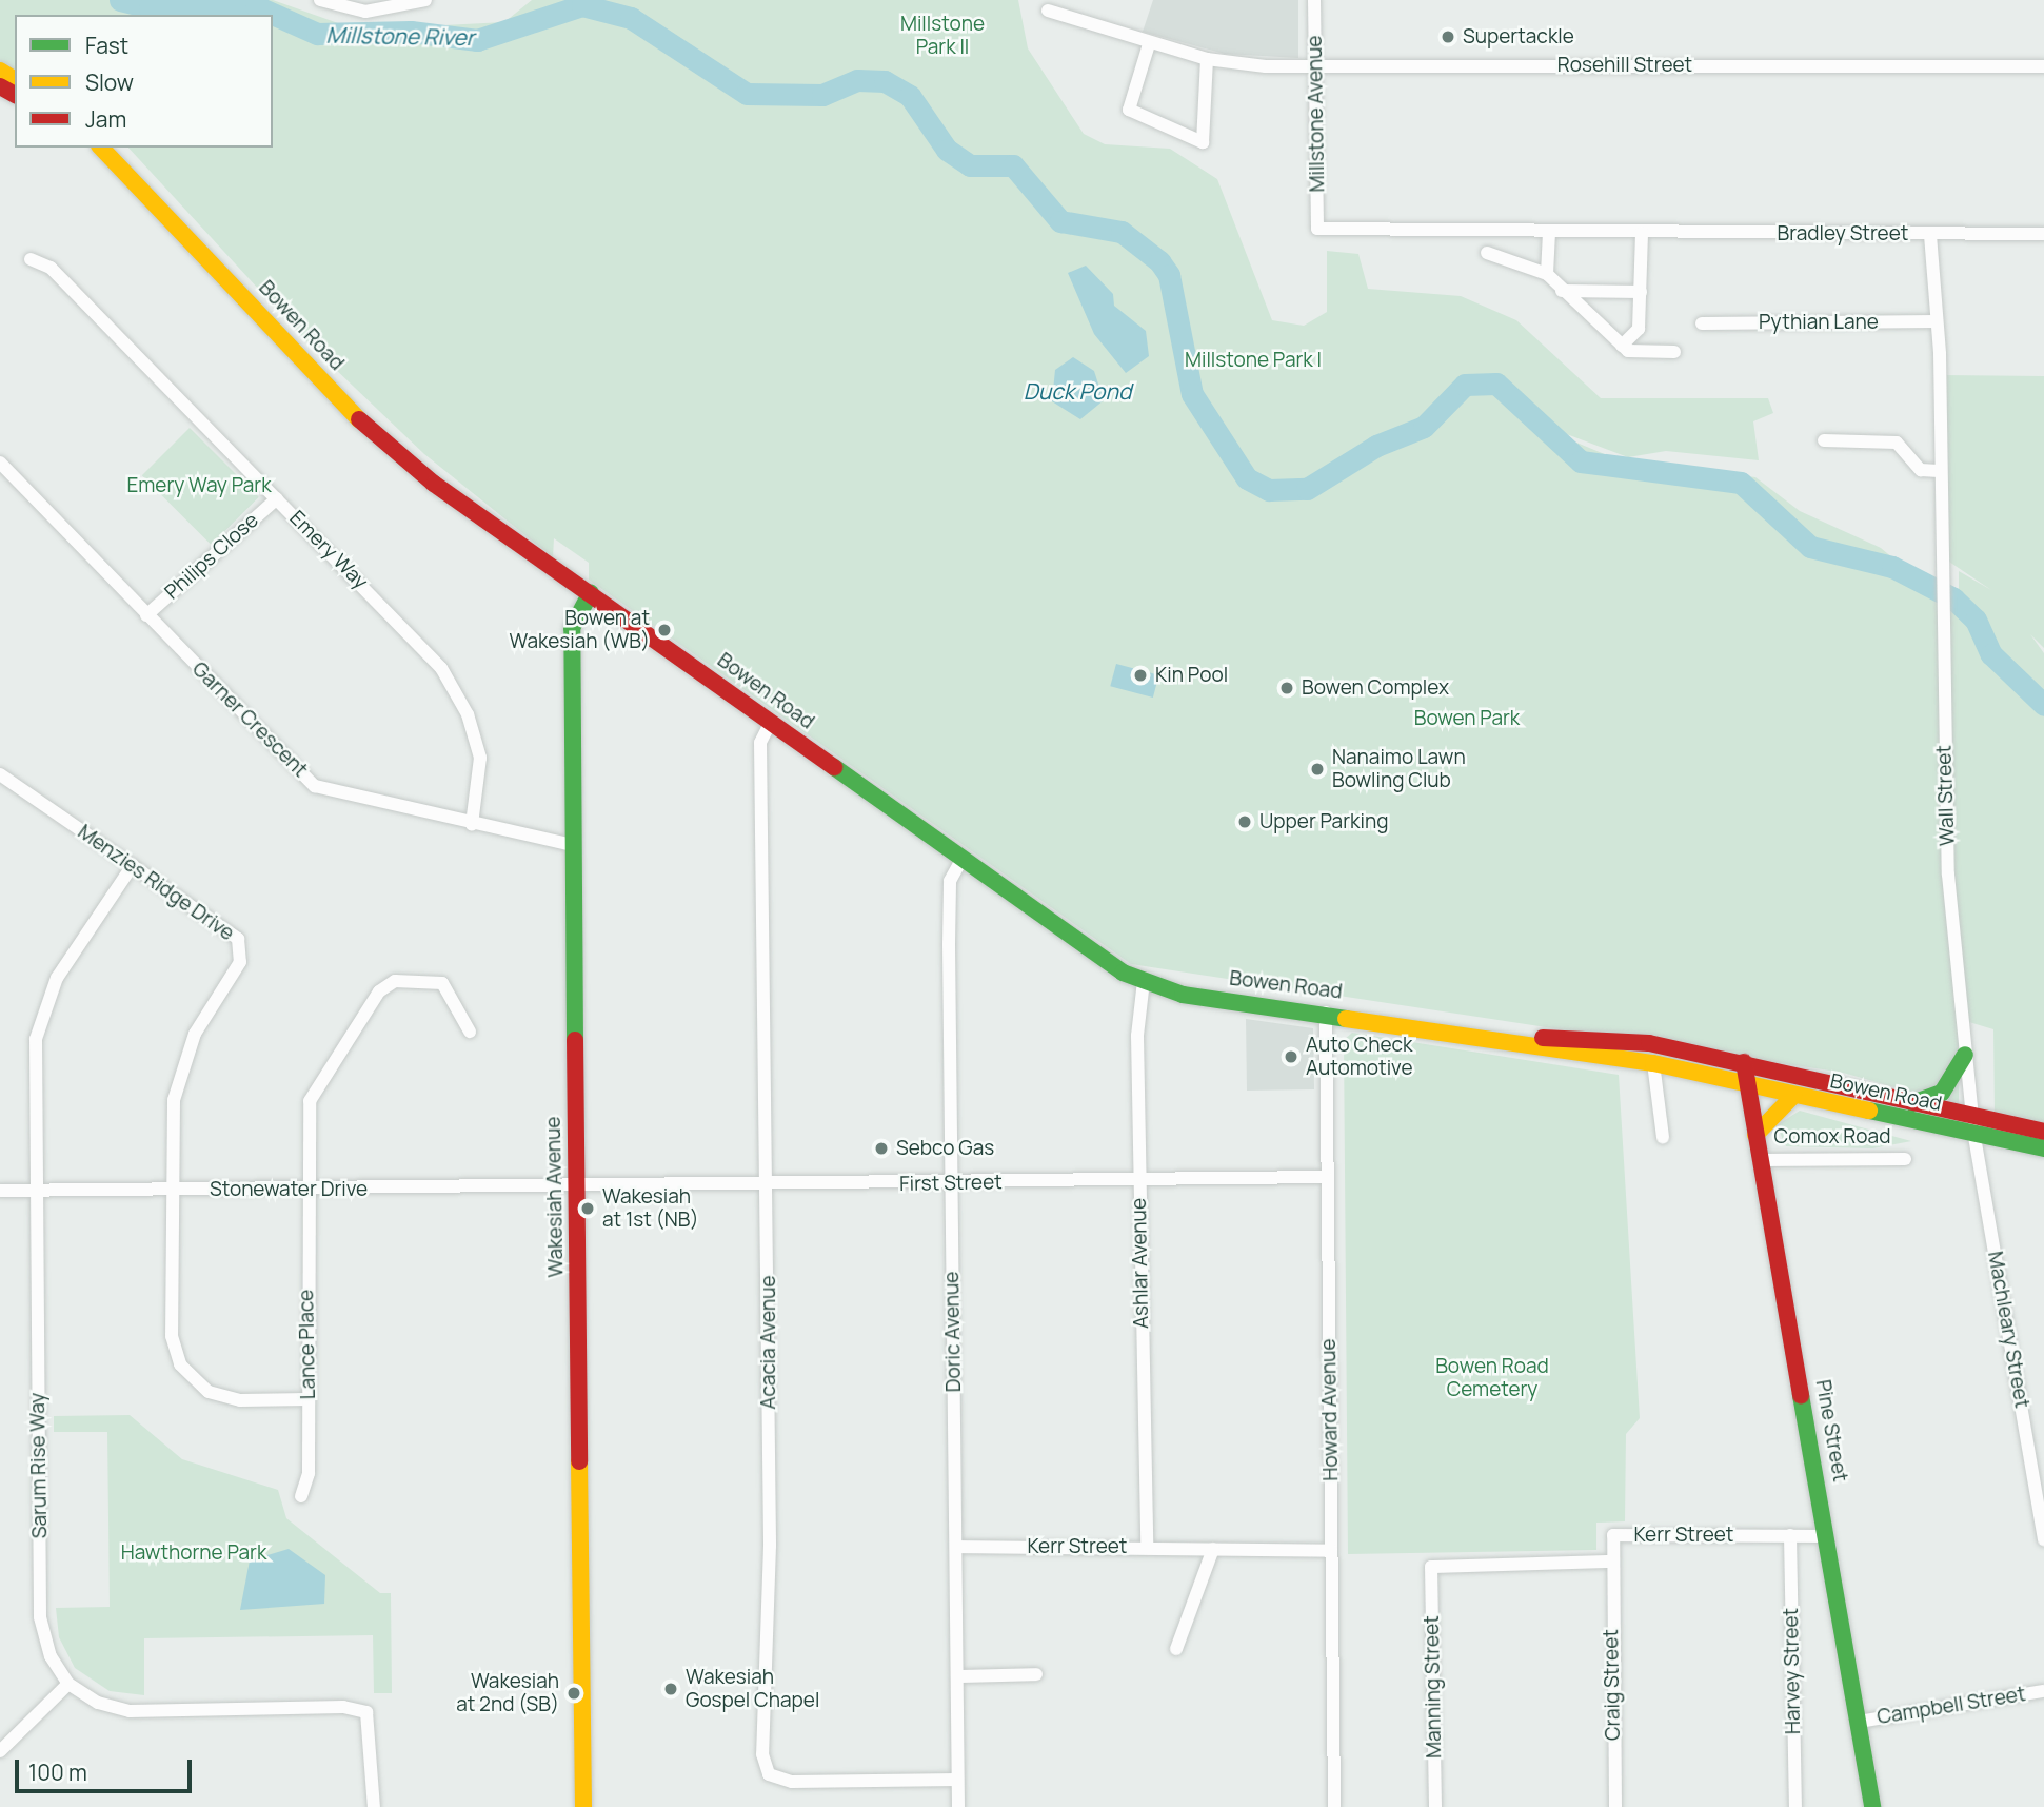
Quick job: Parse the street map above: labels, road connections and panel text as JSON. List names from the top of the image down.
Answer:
{
  "streets": {
    "main road": ["Bowen Road", "Wakesiah Avenue", "Pine Street"],
    "street": [
      "Rosehill Street",
      "Millstone Avenue",
      "Bradley Street",
      "Pythian Lane",
      "Emery Way",
      "Philips Close",
      "Garner Crescent",
      "Wall Street",
      "Menzies Ridge Drive",
      "Comox Road",
      "First Street",
      "Stonewater Drive",
      "Ashlar Avenue",
      "Machleary Street",
      "Doric Avenue",
      "Acacia Avenue",
      "Lance Place",
      "Howard Avenue",
      "Sarum Rise Way",
      "Kerr Street",
      "Harvey Street",
      "Craig Street",
      "Manning Street",
      "Campbell Street"
    ]
  },
  "crossings": [
    ["Rosehill Street", "Millstone Avenue"],
    ["Millstone Avenue", "Bradley Street"],
    ["Bradley Street", "Wall Street"],
    ["Pythian Lane", "Wall Street"],
    ["Bowen Road", "Wall Street"],
    ["Bowen Road", "Wakesiah Avenue"],
    ["Bowen Road", "Ashlar Avenue"],
    ["Bowen Road", "Machleary Street"],
    ["Bowen Road", "Doric Avenue"],
    ["Bowen Road", "Acacia Avenue"],
    ["Bowen Road", "Howard Avenue"],
    ["Bowen Road", "Pine Street"],
    ["Emery Way", "Philips Close"],
    ["Emery Way", "Garner Crescent"],
    ["Philips Close", "Garner Crescent"],
    ["Garner Crescent", "Wakesiah Avenue"],
    ["Wall Street", "Machleary Street"],
    ["Menzies Ridge Drive", "Stonewater Drive"],
    ["Menzies Ridge Drive", "Lance Place"],
    ["Menzies Ridge Drive", "Sarum Rise Way"],
    ["Comox Road", "Pine Street"],
    ["First Street", "Stonewater Drive"],
    ["First Street", "Wakesiah Avenue"],
    ["First Street", "Ashlar Avenue"],
    ["First Street", "Doric Avenue"],
    ["First Street", "Acacia Avenue"],
    ["First Street", "Howard Avenue"],
    ["Stonewater Drive", "Wakesiah Avenue"],
    ["Stonewater Drive", "Lance Place"],
    ["Stonewater Drive", "Sarum Rise Way"],
    ["Ashlar Avenue", "Kerr Street"],
    ["Doric Avenue", "Acacia Avenue"],
    ["Doric Avenue", "Kerr Street"],
    ["Howard Avenue", "Kerr Street"],
    ["Pine Street", "Kerr Street"],
    ["Pine Street", "Campbell Street"],
    ["Kerr Street", "Harvey Street"],
    ["Kerr Street", "Craig Street"],
    ["Kerr Street", "Manning Street"]
  ],
  "water": ["Millstone River", "Duck Pond"],
  "parks": [
    "Millstone Park II",
    "Millstone Park I",
    "Emery Way Park",
    "Bowen Park",
    "Bowen Road Cemetery",
    "Hawthorne Park"
  ],
  "places": [
    "Supertackle",
    "Bowen at Wakesiah (WB)",
    "Kin Pool",
    "Bowen Complex",
    "Nanaimo Lawn Bowling Club",
    "Upper Parking",
    "Auto Check Automotive",
    "Sebco Gas",
    "Wakesiah at 1st (NB)",
    "Wakesiah Gospel Chapel",
    "Wakesiah at 2nd (SB)"
  ],
  "legend": ["Fast", "Slow", "Jam"],
  "scale_bar": "100 m"
}
